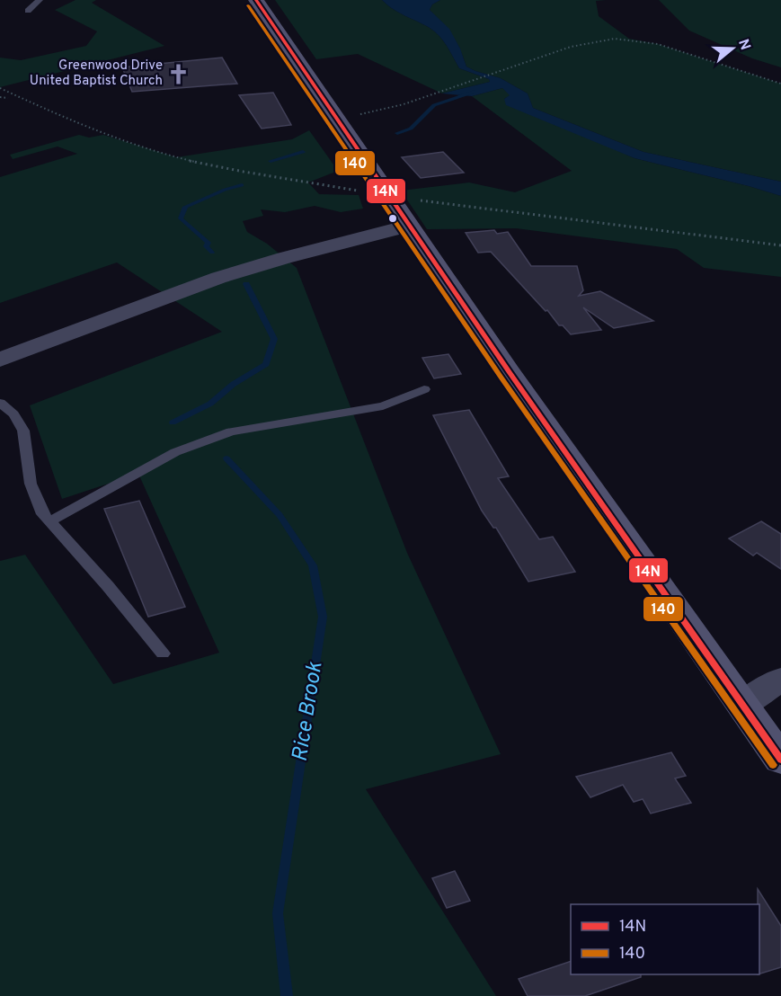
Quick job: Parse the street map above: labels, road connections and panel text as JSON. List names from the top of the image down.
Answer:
{
  "water": ["Rice Brook"],
  "places": {
    "church": ["Greenwood Drive United Baptist Church"]
  },
  "lines": ["transit line 14N", "transit line 140"],
  "legend": ["14N", "140"],
  "north": "right"
}
